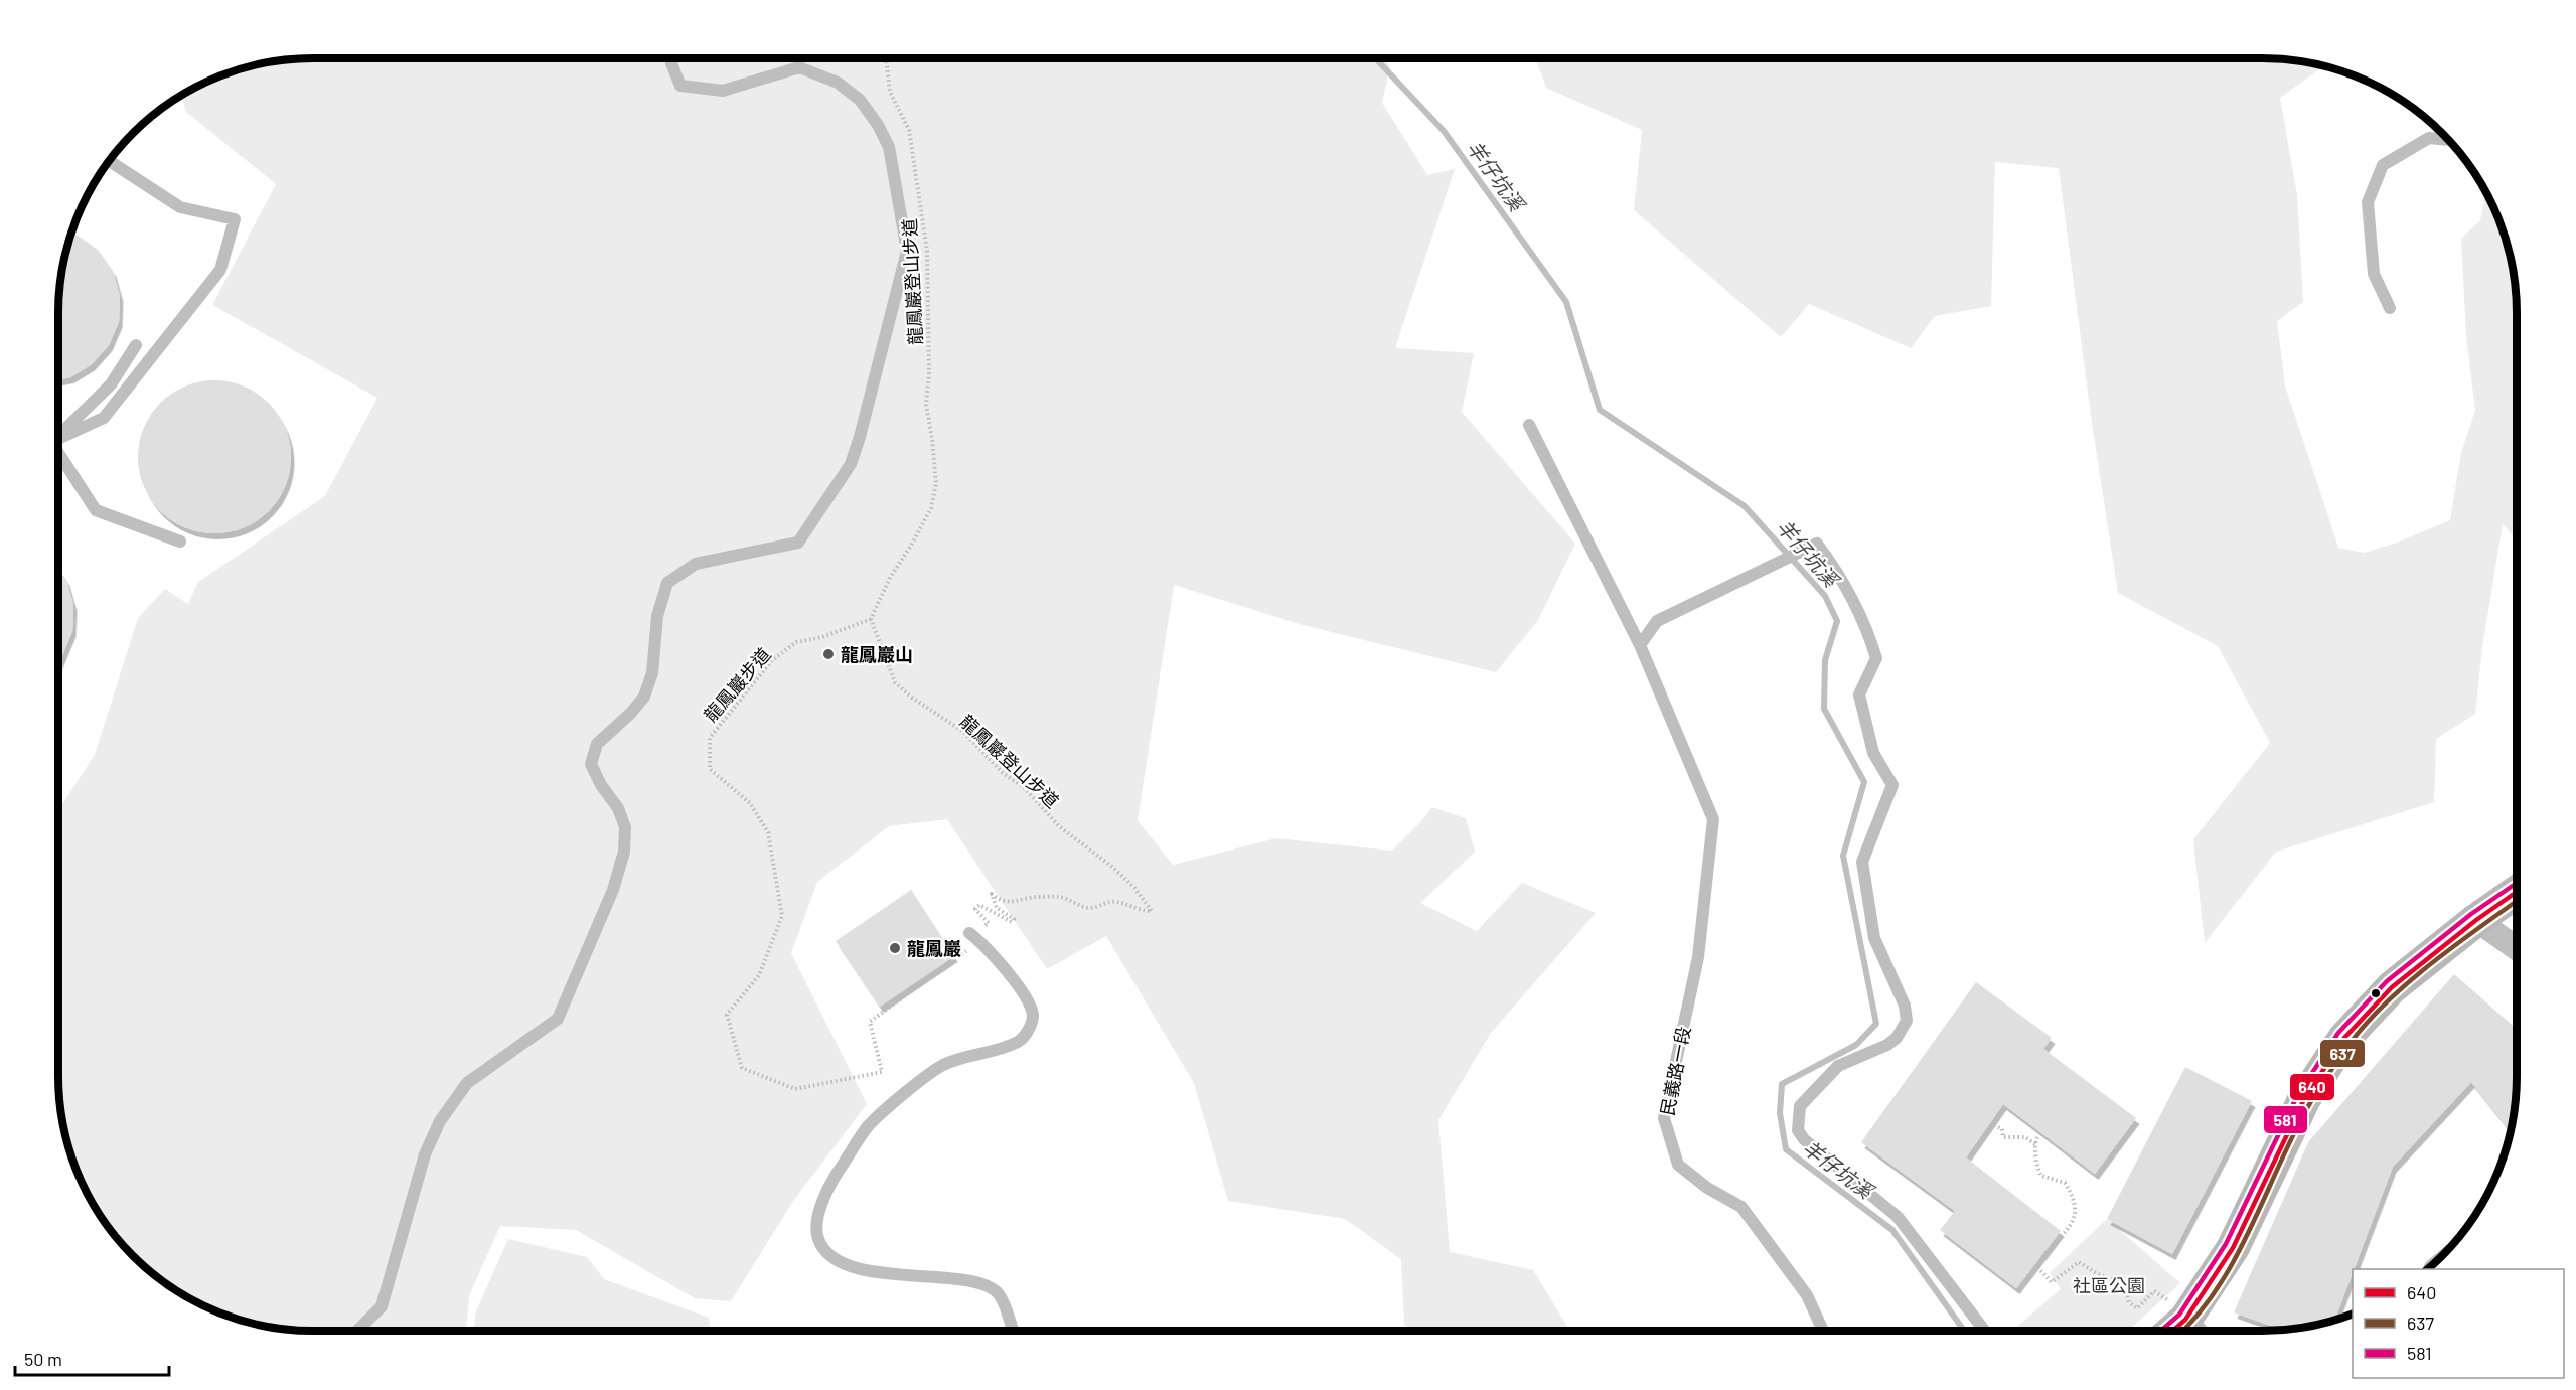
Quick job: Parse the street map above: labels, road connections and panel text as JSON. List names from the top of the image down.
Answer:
{
  "streets": {
    "lane": ["民義路一段"],
    "path": ["龍鳳巖登山步道", "龍鳳巖步道"]
  },
  "crossings": [
    ["龍鳳巖登山步道", "龍鳳巖步道"]
  ],
  "water": ["羊仔坑溪"],
  "parks": ["社區公園"],
  "places": ["龍鳳巖山", "龍鳳巖"],
  "lines": ["transit line 581", "transit line 640", "transit line 637"],
  "legend": ["640", "637", "581"],
  "scale_bar": "50 m"
}
